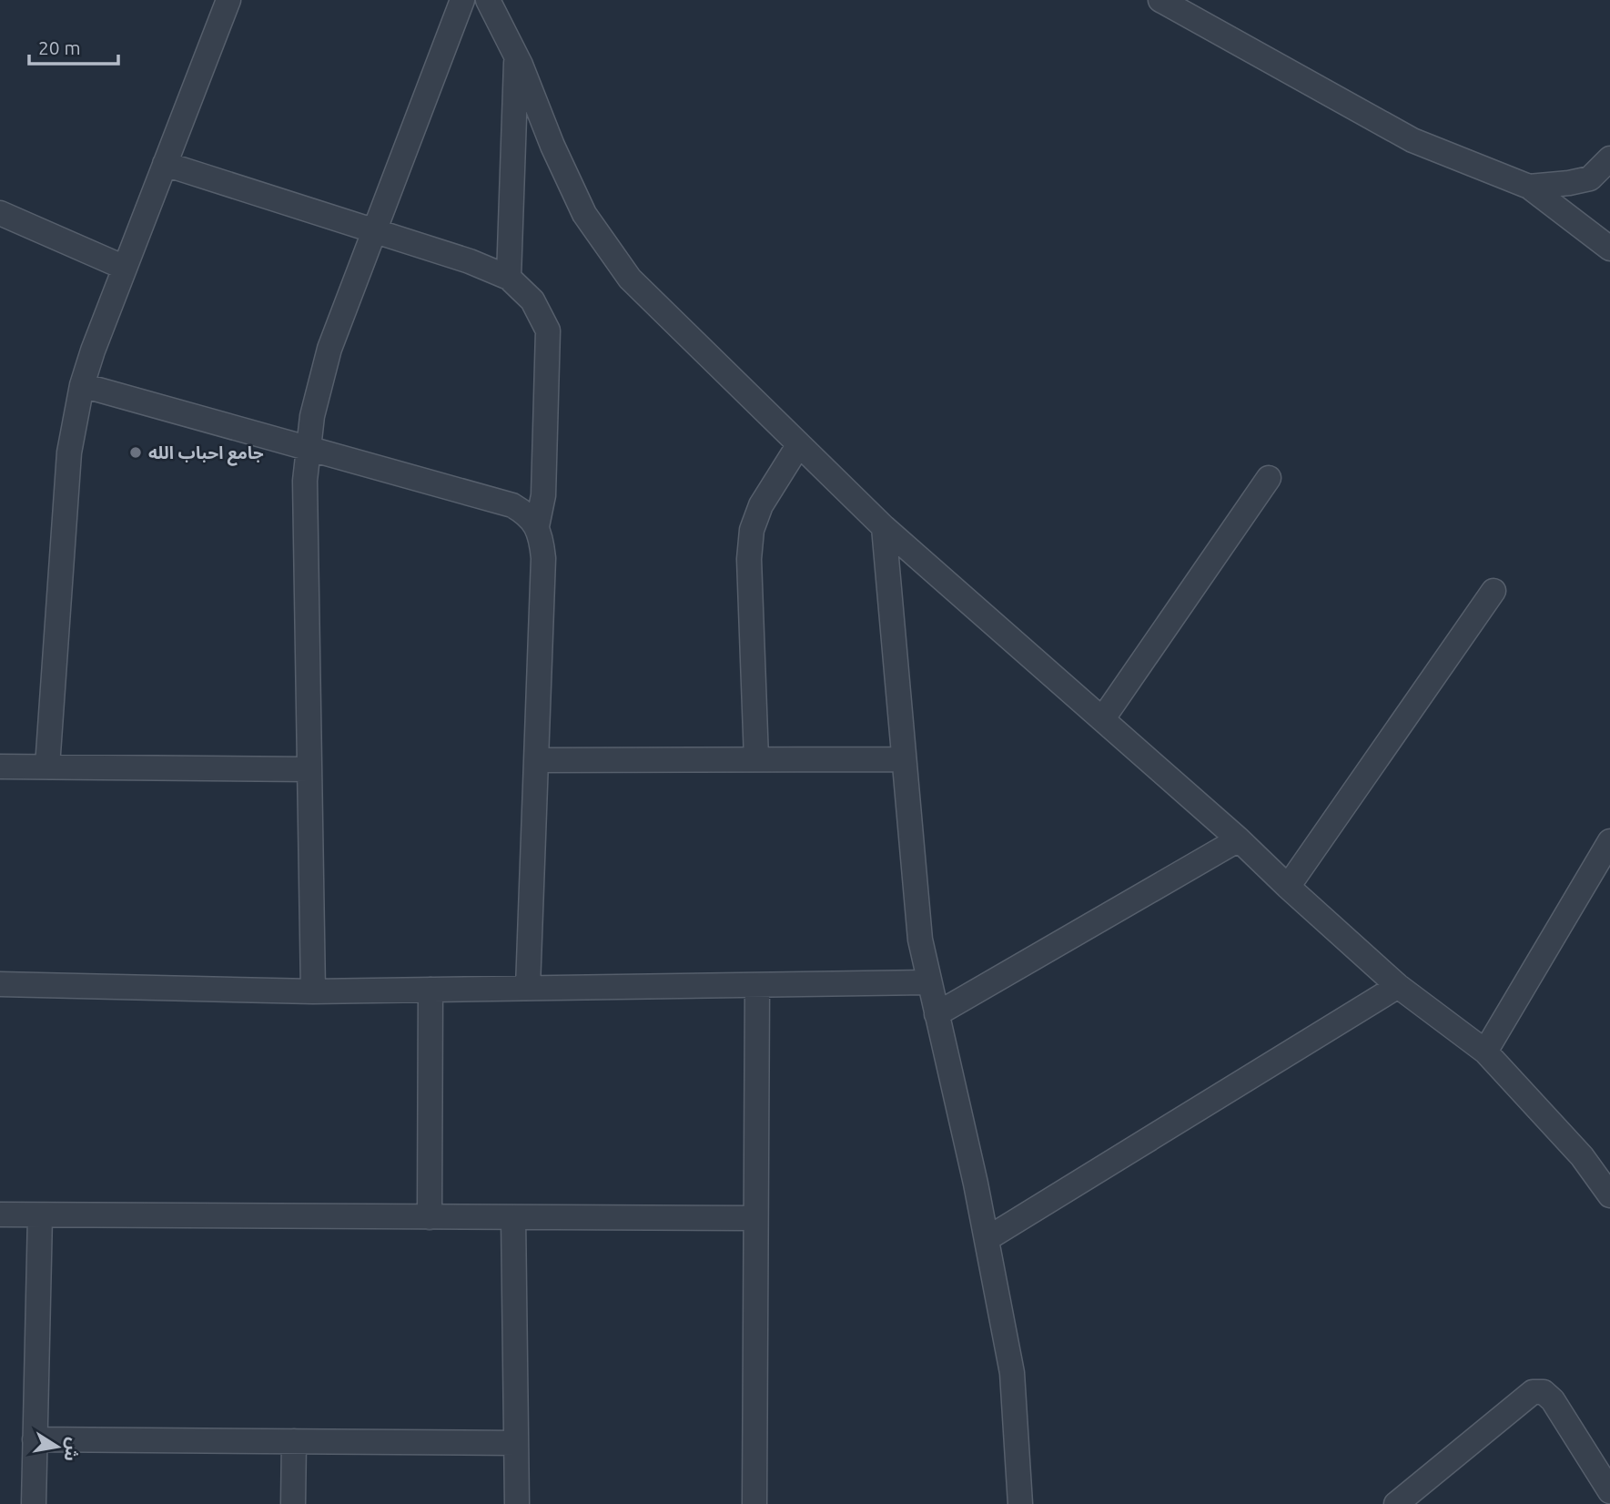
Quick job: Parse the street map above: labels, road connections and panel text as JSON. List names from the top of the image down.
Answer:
{
  "places": ["جامع احباب الله"],
  "scale_bar": "20 m",
  "north": "right"
}
